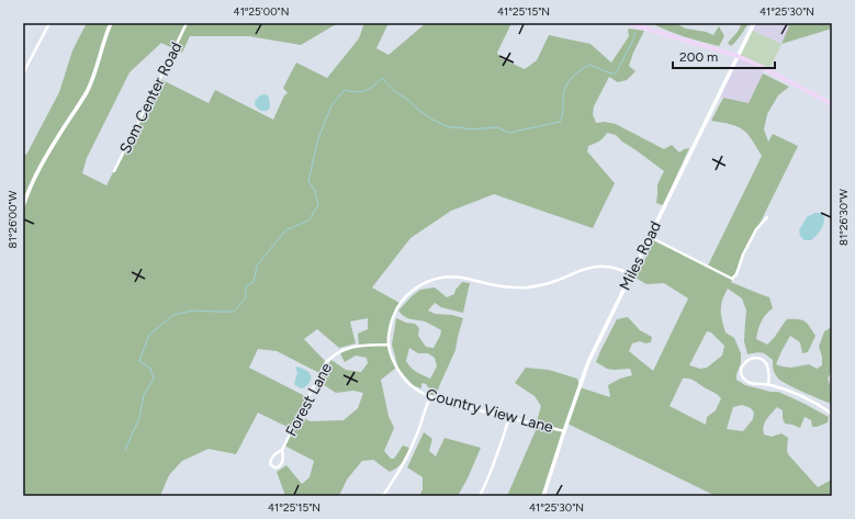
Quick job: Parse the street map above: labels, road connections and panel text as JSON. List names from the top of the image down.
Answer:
{
  "streets": {
    "main road": ["Miles Road"],
    "street": ["Som Center Road", "Forest Lane", "Country View Lane"]
  },
  "crossings": [
    ["Miles Road", "Country View Lane"],
    ["Forest Lane", "Country View Lane"]
  ],
  "scale_bar": "200 m",
  "coordinates": [
    "41°25'00\"N",
    "41°25'15\"N",
    "41°25'30\"N",
    "81°26'30\"W",
    "81°26'00\"W"
  ]
}
